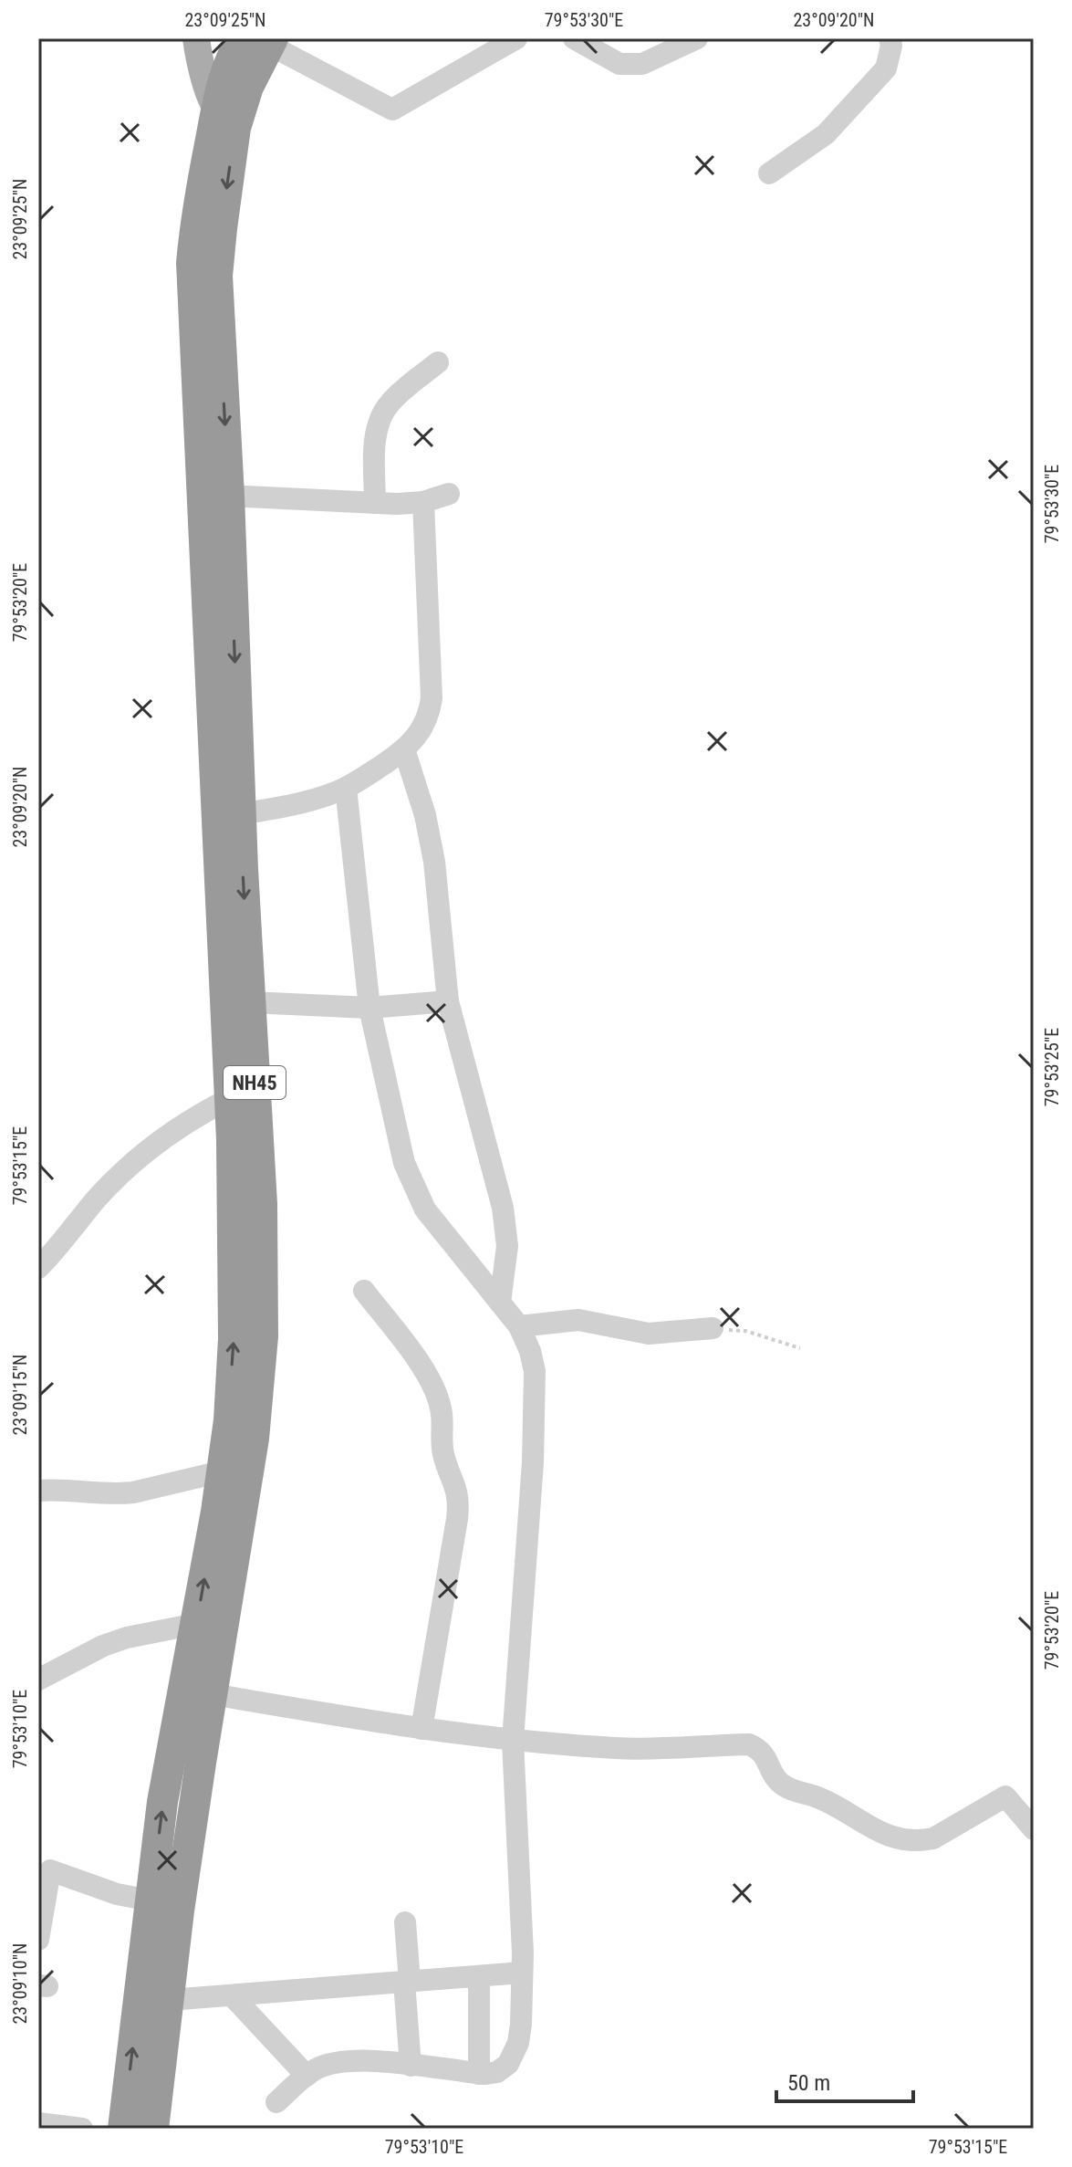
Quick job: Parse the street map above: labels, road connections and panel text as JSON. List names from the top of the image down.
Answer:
{
  "streets": {
    "highway": ["NH45"]
  },
  "scale_bar": "50 m",
  "coordinates": [
    "23°09'25\"N",
    "79°53'30\"E",
    "23°09'20\"N",
    "79°53'20\"E",
    "79°53'25\"E",
    "79°53'15\"E",
    "23°09'15\"N",
    "79°53'10\"E",
    "23°09'10\"N"
  ]
}
